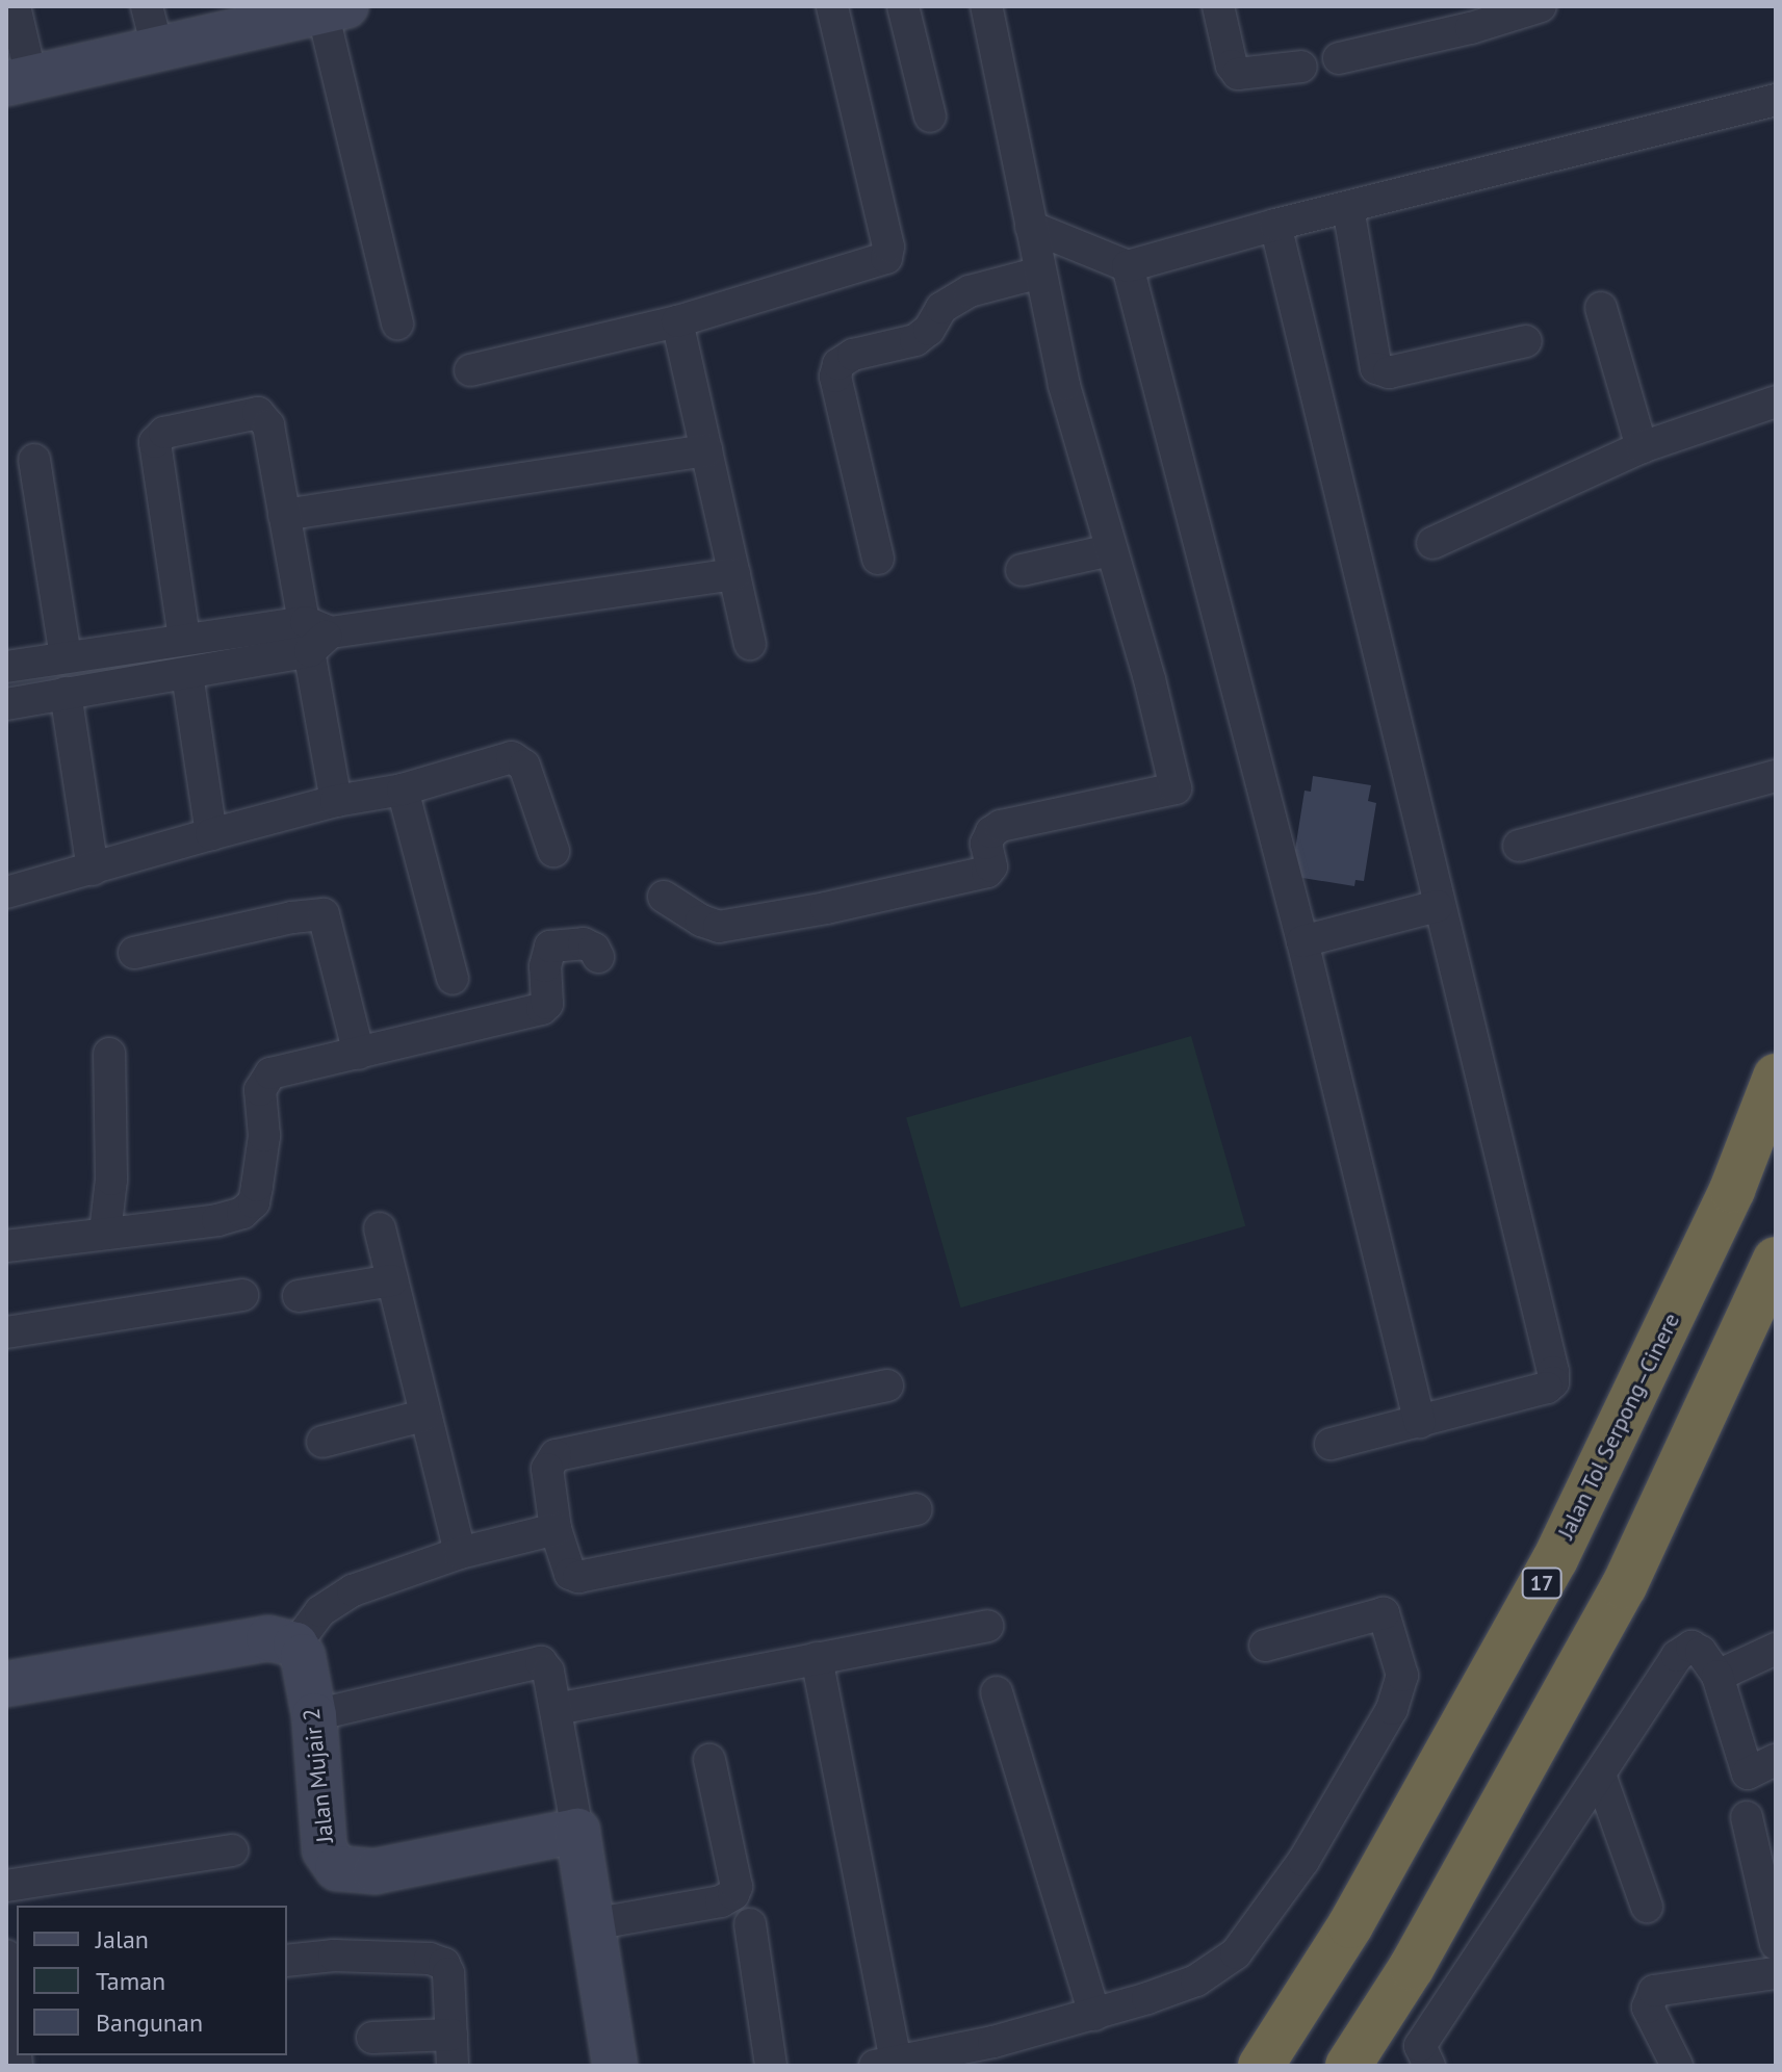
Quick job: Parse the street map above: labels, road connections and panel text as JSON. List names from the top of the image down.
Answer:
{
  "streets": {
    "highway": ["Jalan Tol Serpong–Cinere", "17"],
    "street": ["Jalan Mujair 2"]
  },
  "legend": ["Jalan", "Taman", "Bangunan"]
}
